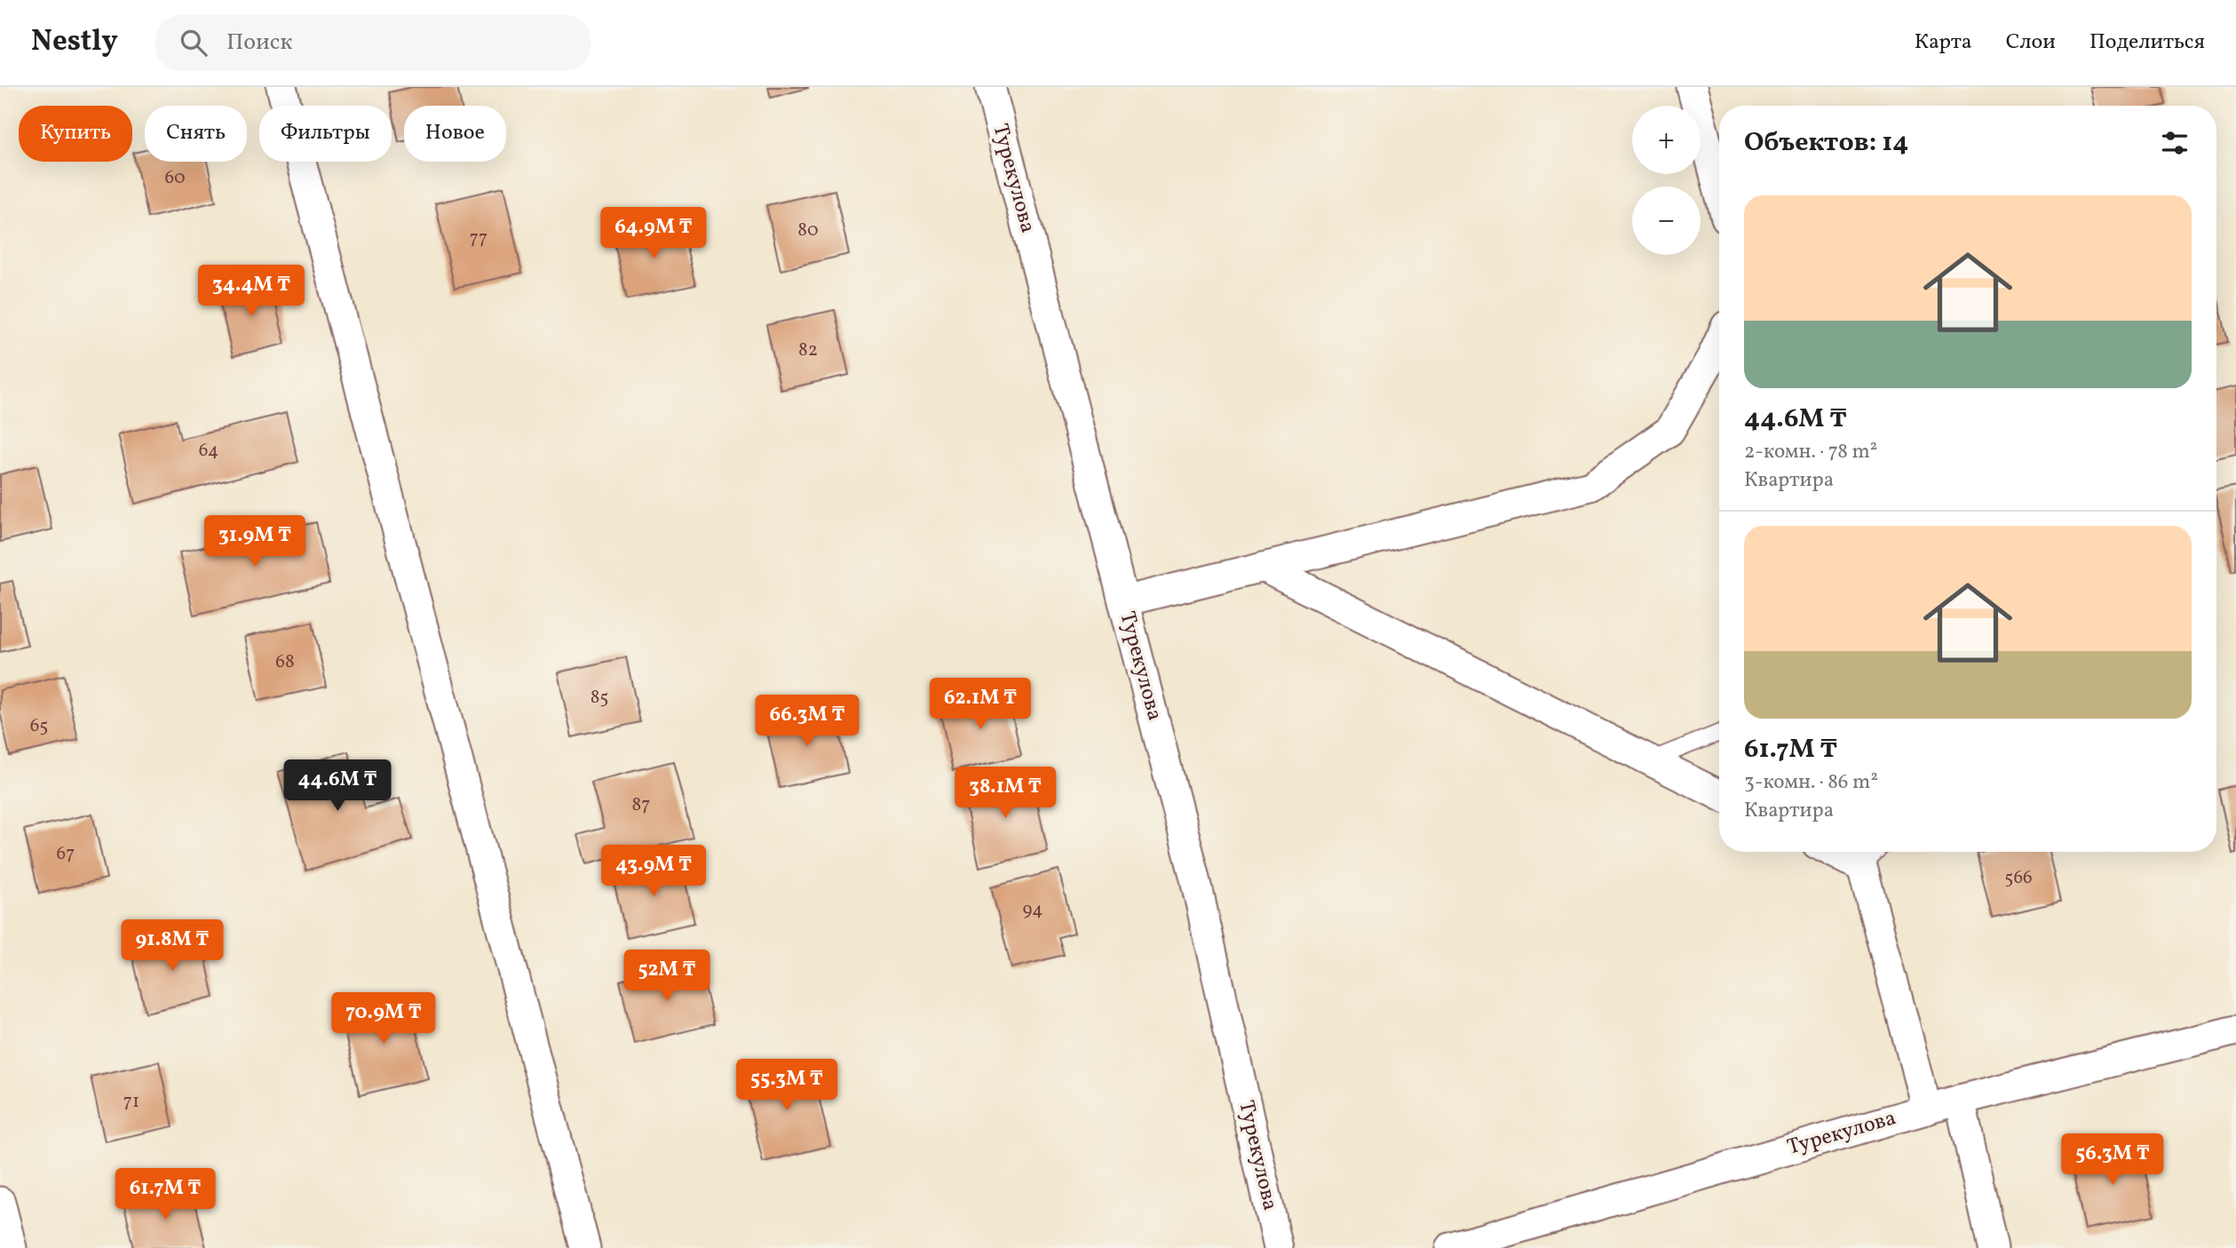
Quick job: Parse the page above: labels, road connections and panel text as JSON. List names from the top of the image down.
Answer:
{
  "streets": {
    "street": ["Турекулова"]
  },
  "house_numbers": [
    "60",
    "80",
    "77",
    "82",
    "64",
    "68",
    "85",
    "65",
    "87",
    "67",
    "566",
    "94",
    "71"
  ],
  "page": {
    "header": "Nestly",
    "search": "Поиск",
    "nav": ["Карта", "Слои", "Поделиться"],
    "map_buttons": ["+", "−"],
    "chip": [
      "Купить",
      "Снять",
      "Фильтры",
      "Новое"
    ],
    "heading": "Объектов: 14",
    "list": [
      {
        "name": "44.6M ₸",
        "note": "2-комн. · 78 m² · Квартира"
      },
      {
        "name": "61.7M ₸",
        "note": "3-комн. · 86 m² · Квартира"
      }
    ],
    "price": [
      "64.9M ₸",
      "34.4M ₸",
      "31.9M ₸",
      "62.1M ₸",
      "66.3M ₸",
      "44.6M ₸",
      "38.1M ₸",
      "43.9M ₸",
      "91.8M ₸",
      "52M ₸",
      "70.9M ₸",
      "55.3M ₸",
      "56.3M ₸",
      "61.7M ₸"
    ]
  }
}
